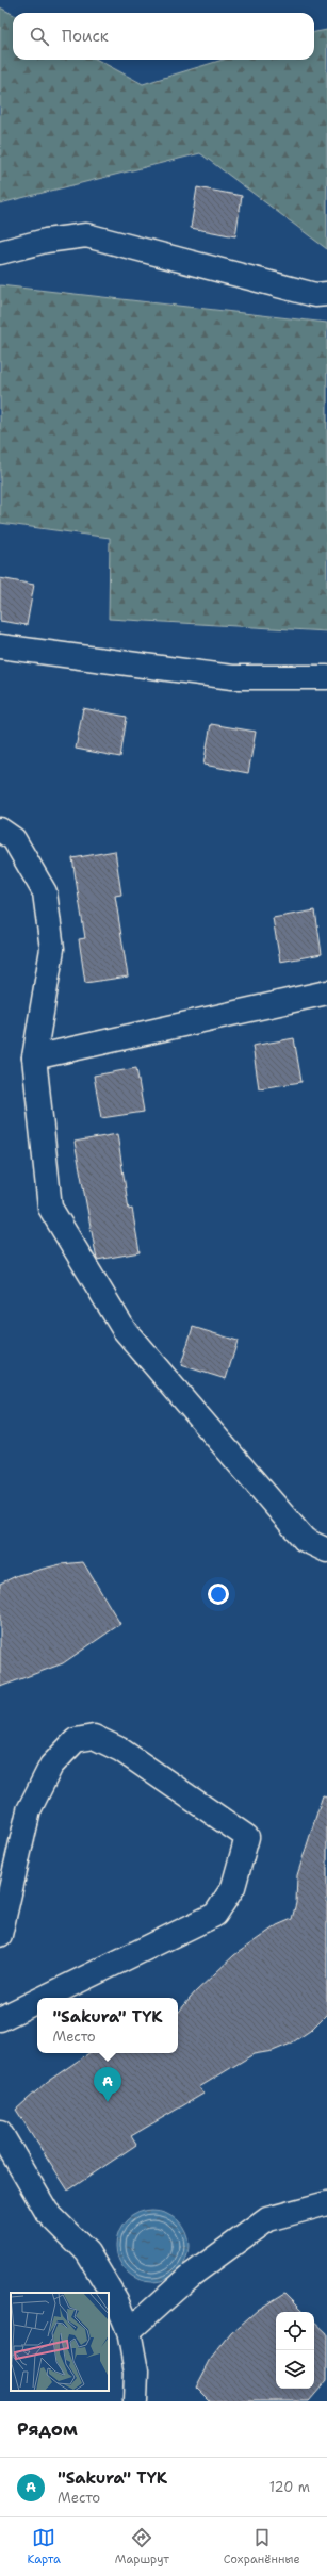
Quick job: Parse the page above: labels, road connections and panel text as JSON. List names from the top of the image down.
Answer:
{
  "page": {
    "search": "Поиск",
    "popup": ["\"Sakura\" ТҮК", "Место"],
    "pins": "A",
    "heading": "Рядом",
    "list": [
      {
        "mark": "A",
        "name": "\"Sakura\" ТҮК",
        "note": "Место",
        "value": "120 m"
      }
    ],
    "nav": ["Карта", "Маршрут", "Сохранённые"]
  }
}
